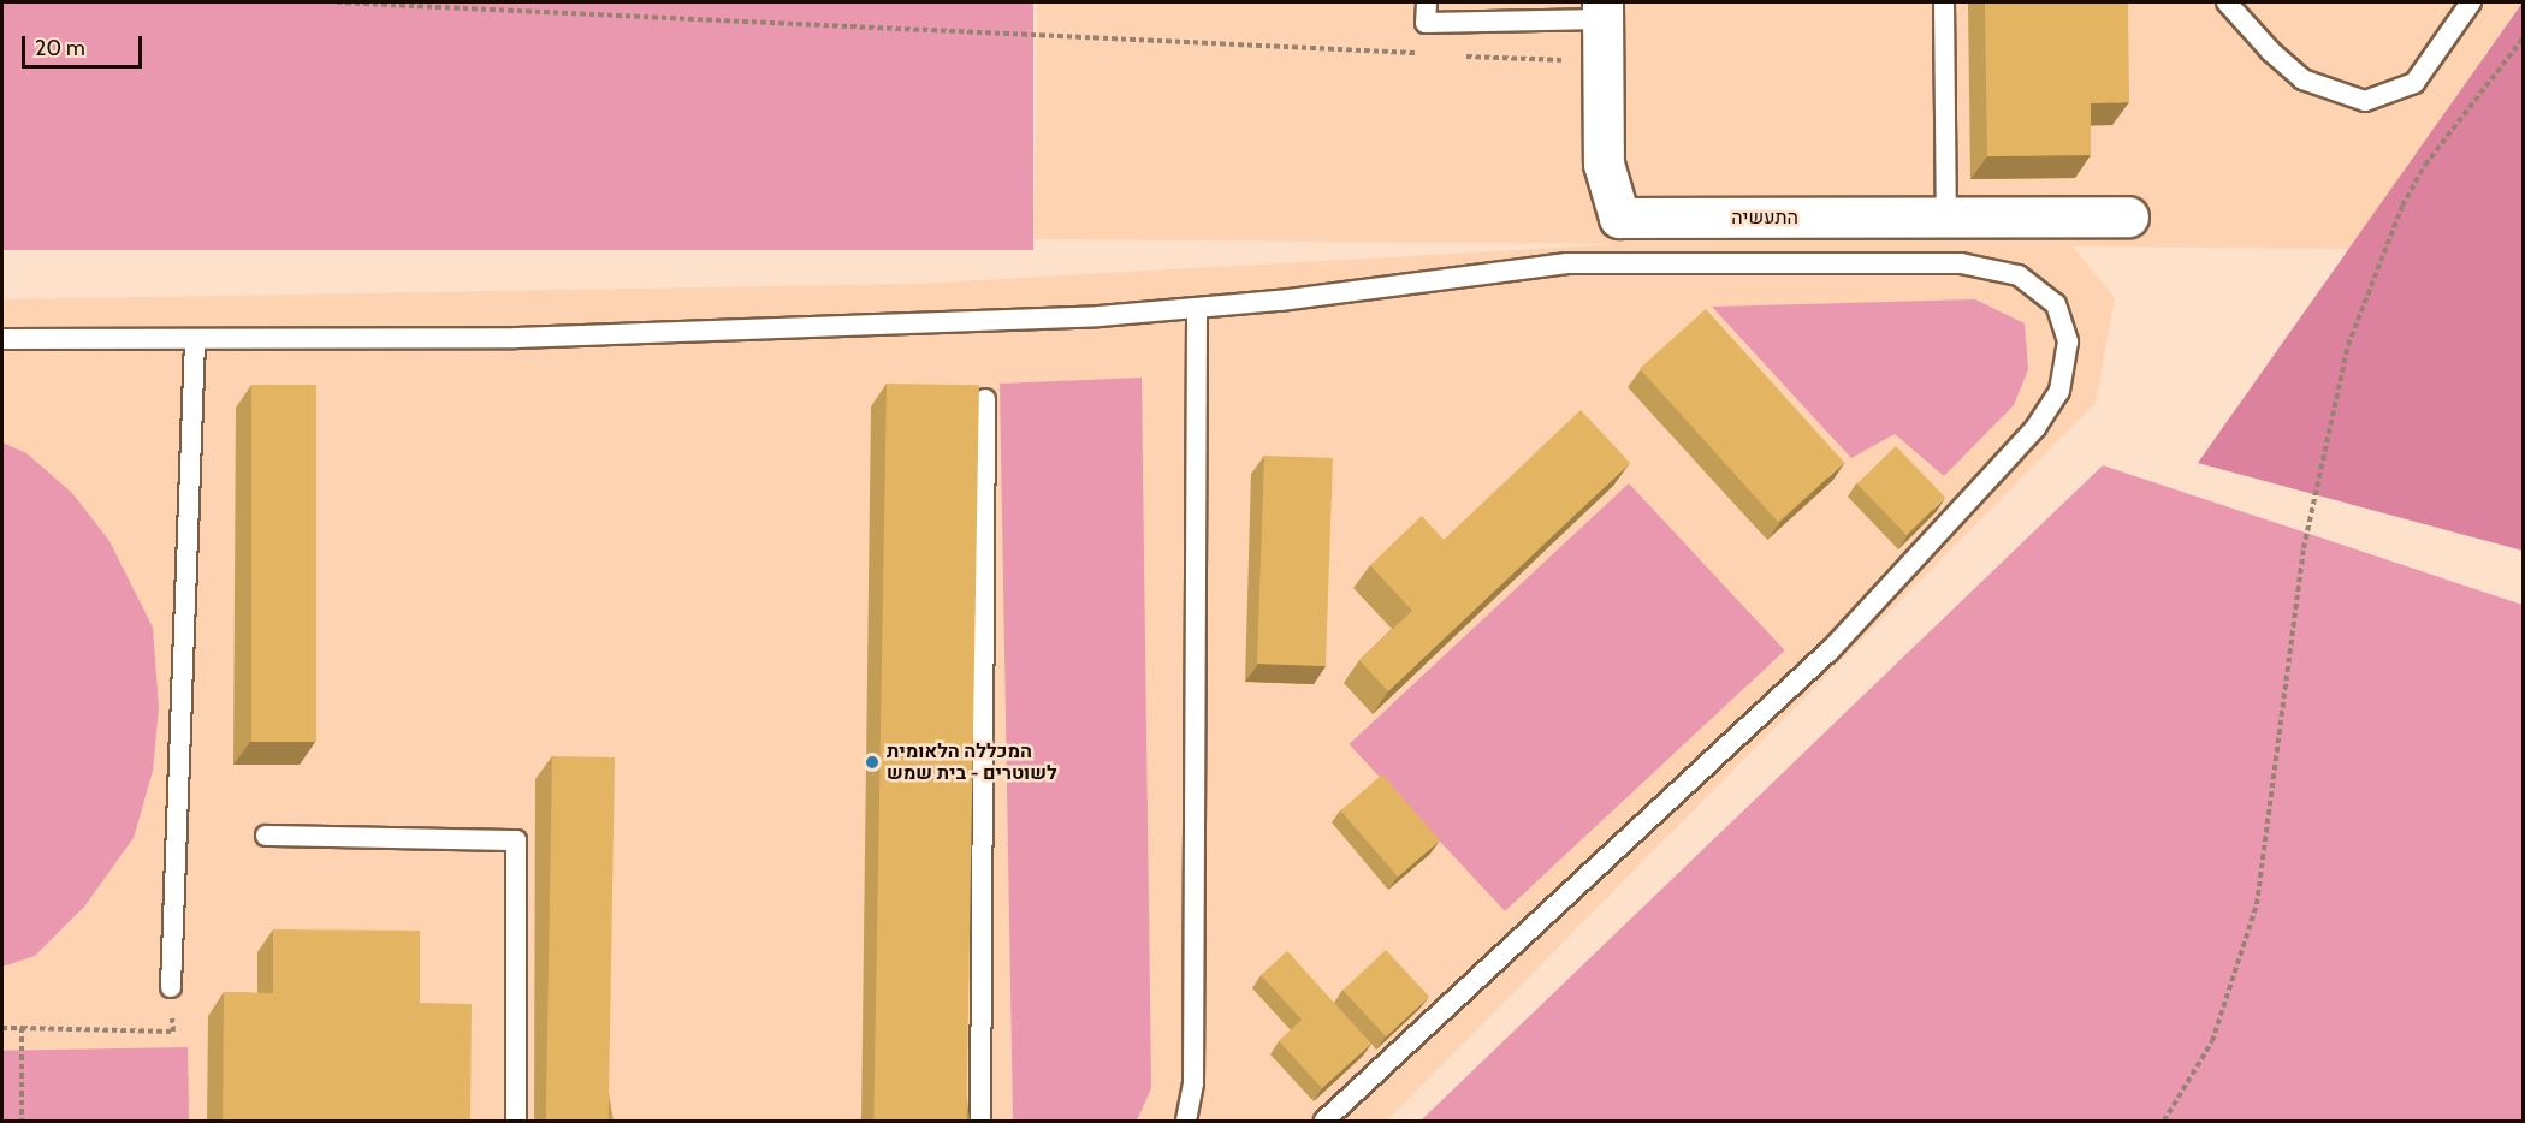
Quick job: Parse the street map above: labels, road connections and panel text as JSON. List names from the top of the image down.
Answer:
{
  "streets": {
    "street": ["התעשיה"]
  },
  "places": ["המכללה הלאומית לשוטרים - בית שמש"],
  "scale_bar": "20 m"
}
